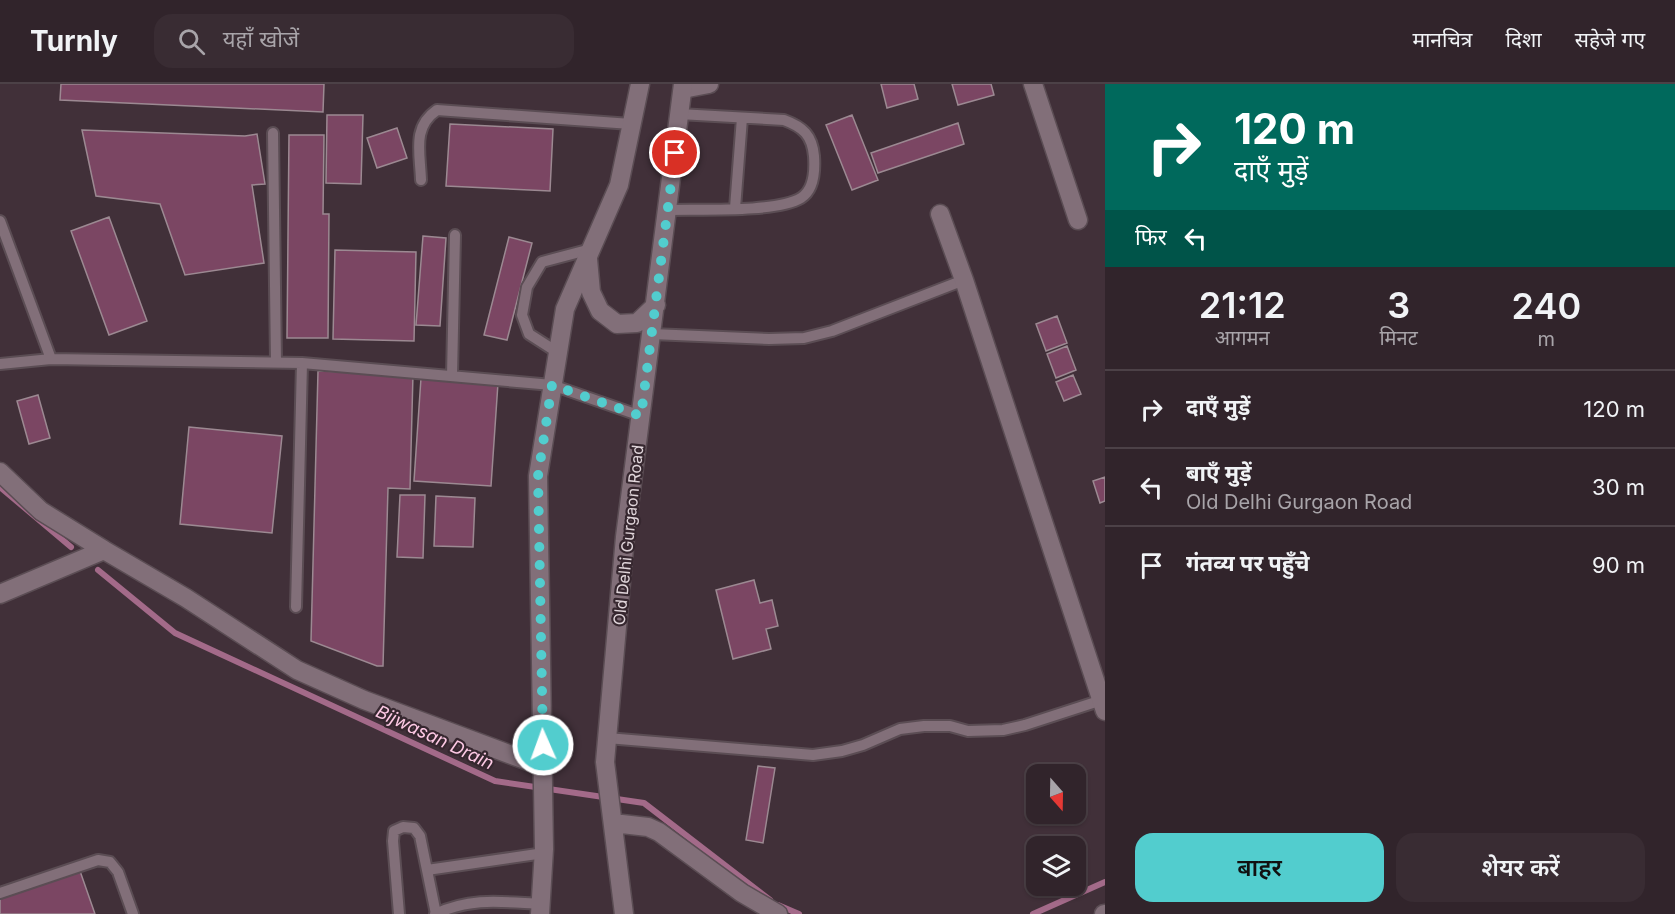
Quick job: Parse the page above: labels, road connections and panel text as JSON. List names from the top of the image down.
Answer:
{
  "streets": {
    "main road": ["Old Delhi Gurgaon Road"]
  },
  "water": ["Bijwasan Drain"],
  "north": "bottom",
  "page": {
    "header": "Turnly",
    "search": "यहाँ खोजें",
    "nav": ["मानचित्र", "दिशा", "सहेजे गए"],
    "turn": ["120 m", "दाएँ मुड़ें"],
    "then": "फिर",
    "eta": [
      "21:12",
      "आगमन",
      "3",
      "मिनट",
      "240",
      "m"
    ],
    "list": [
      {
        "name": "दाएँ मुड़ें",
        "value": "120 m"
      },
      {
        "name": "बाएँ मुड़ें",
        "note": "Old Delhi Gurgaon Road",
        "value": "30 m"
      },
      {
        "name": "गंतव्य पर पहुँचे",
        "value": "90 m"
      }
    ],
    "buttons": ["बाहर", "शेयर करें"]
  }
}
